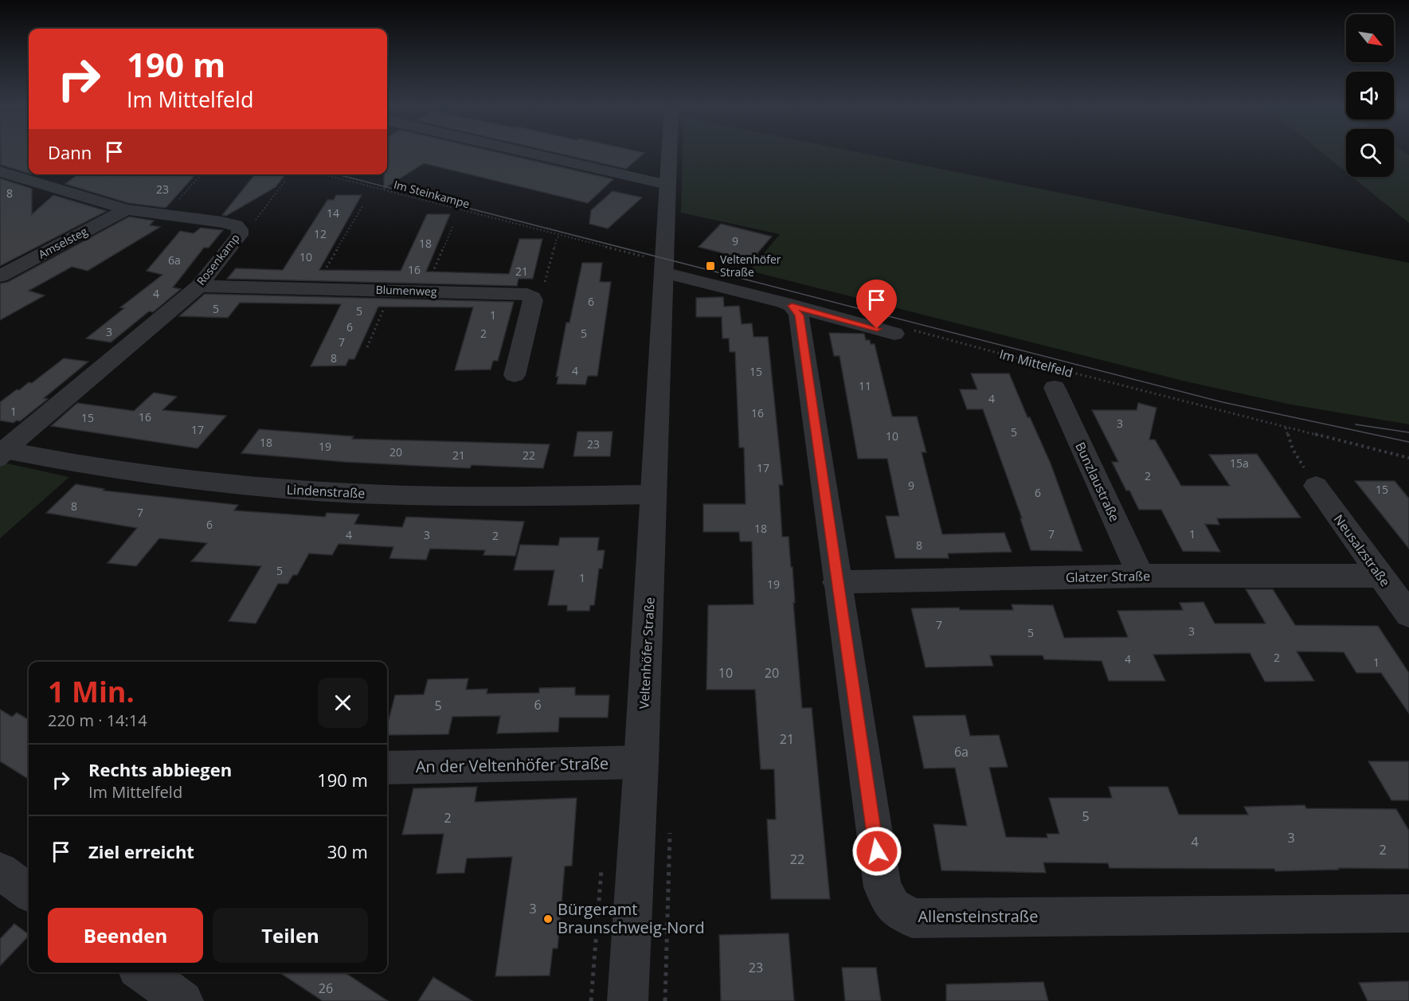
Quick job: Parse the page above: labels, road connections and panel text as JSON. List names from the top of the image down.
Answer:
{
  "streets": {
    "street": [
      "Amselsteg",
      "Rosenkamp",
      "Blumenweg",
      "Bunzlaustraße",
      "Lindenstraße",
      "Neusalzstraße",
      "Glatzer Straße",
      "Veltenhöfer Straße",
      "An der Veltenhöfer Straße",
      "Allensteinstraße"
    ],
    "path": ["Im Steinkampe", "Im Mittelfeld"]
  },
  "crossings": [
    ["Im Steinkampe", "Veltenhöfer Straße"],
    ["Amselsteg", "Rosenkamp"],
    ["Rosenkamp", "Blumenweg"],
    ["Rosenkamp", "Lindenstraße"],
    ["Bunzlaustraße", "Glatzer Straße"],
    ["Lindenstraße", "Veltenhöfer Straße"],
    ["Neusalzstraße", "Glatzer Straße"],
    ["Glatzer Straße", "Allensteinstraße"],
    ["Veltenhöfer Straße", "An der Veltenhöfer Straße"]
  ],
  "places": {
    "transit": ["Veltenhöfer Straße"],
    "other": ["Bürgeramt Braunschweig-Nord"]
  },
  "house_numbers": [
    "23",
    "8",
    "14",
    "12",
    "9",
    "18",
    "10",
    "6a",
    "16",
    "21",
    "4",
    "6",
    "5",
    "5",
    "1",
    "6",
    "3",
    "2",
    "5",
    "7",
    "8",
    "4",
    "15",
    "11",
    "4",
    "1",
    "16",
    "16",
    "15",
    "3",
    "17",
    "5",
    "10",
    "18",
    "23",
    "19",
    "20",
    "21",
    "22",
    "15a",
    "17",
    "2",
    "9",
    "15",
    "6",
    "8",
    "7",
    "6",
    "18",
    "7",
    "1",
    "4",
    "3",
    "2",
    "8",
    "5",
    "1",
    "19",
    "7",
    "3",
    "5",
    "2",
    "4",
    "1",
    "10",
    "20",
    "6",
    "5",
    "21",
    "6a",
    "5",
    "2",
    "3",
    "4",
    "2",
    "22",
    "3",
    "23",
    "26"
  ],
  "north": "bottom right",
  "page": {
    "turn": ["190 m", "Im Mittelfeld"],
    "then": "Dann",
    "heading": ["1 Min.", "220 m · 14:14"],
    "list": [
      {
        "name": "Rechts abbiegen",
        "note": "Im Mittelfeld",
        "value": "190 m"
      },
      {
        "name": "Ziel erreicht",
        "value": "30 m"
      }
    ],
    "buttons": ["Beenden", "Teilen"]
  }
}
